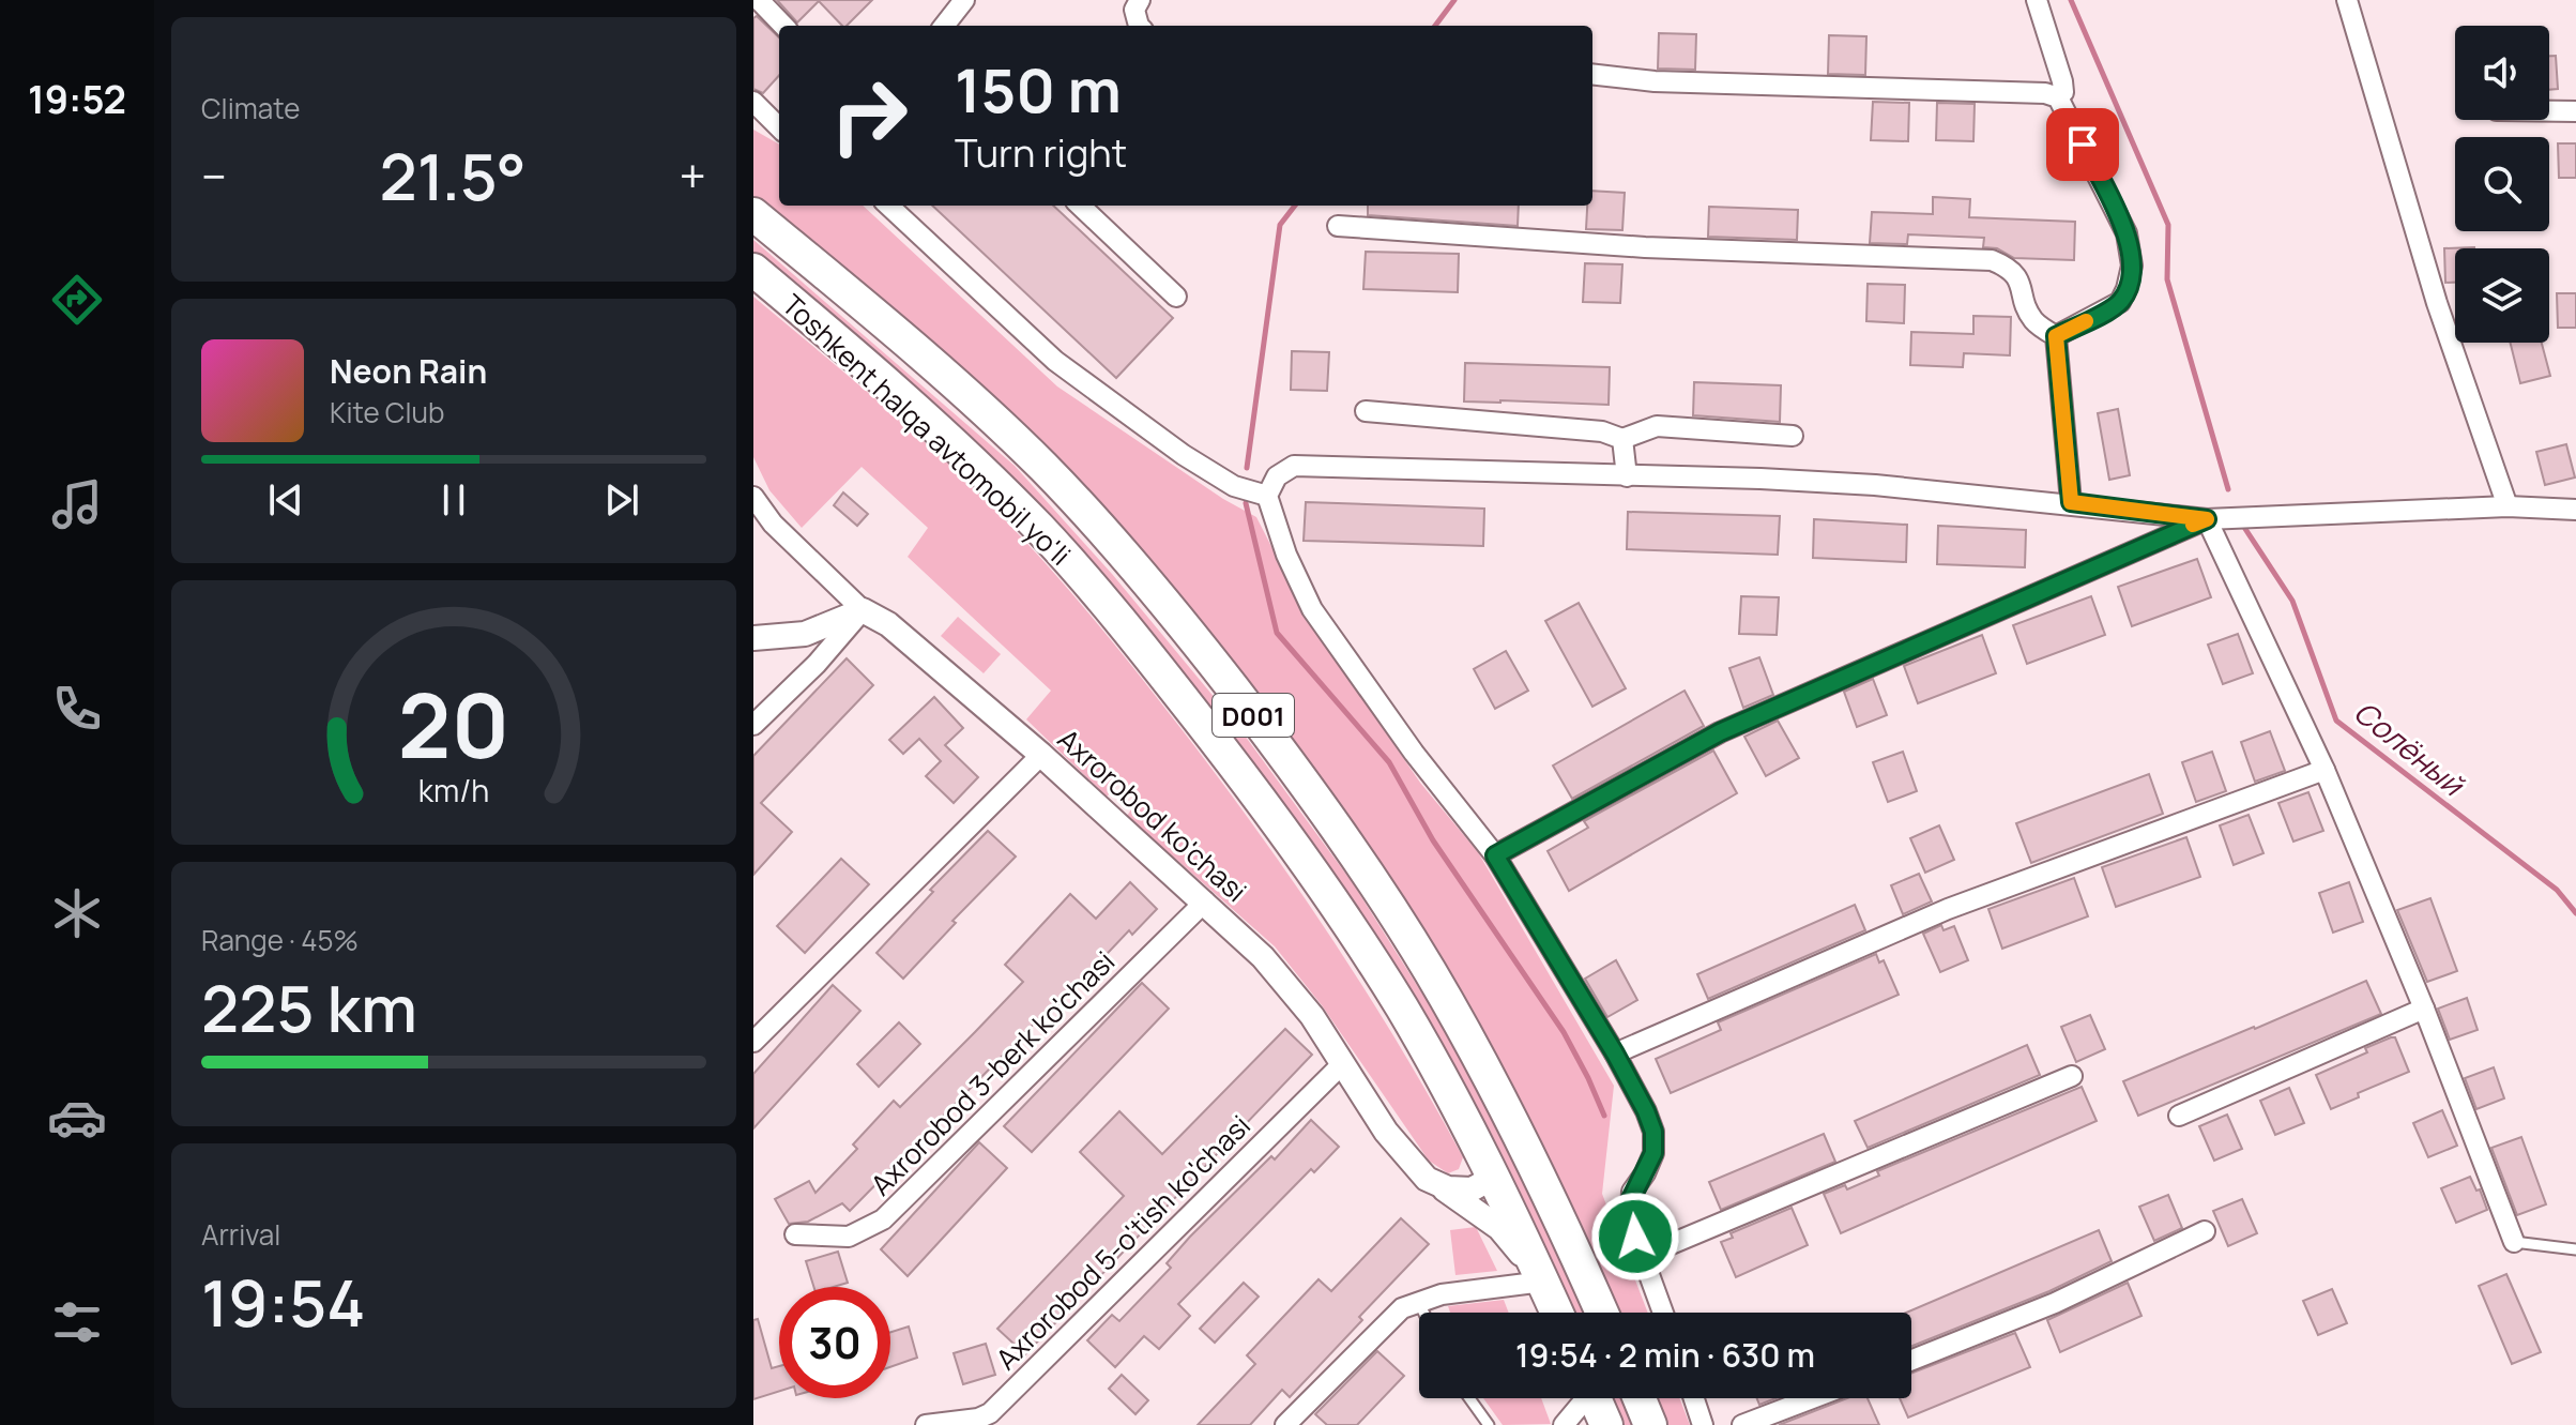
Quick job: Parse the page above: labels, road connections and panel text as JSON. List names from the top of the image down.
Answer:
{
  "streets": {
    "highway": ["Toshkent halqa avtomobil yo'li", "D001"],
    "street": ["Axrorobod ko'chasi", "Axrorobod 3-berk ko'chasi", "Axrorobod 5-o'tish ko'chasi"]
  },
  "crossings": [
    ["Toshkent halqa avtomobil yo'li", "Axrorobod ko'chasi"],
    ["Axrorobod ko'chasi", "Axrorobod 3-berk ko'chasi"],
    ["Axrorobod ko'chasi", "Axrorobod 5-o'tish ko'chasi"]
  ],
  "water": ["Солёный"],
  "page": {
    "tabs": "19:52",
    "tile": [
      "Climate",
      ["Range · 45%", "225 km"],
      ["Arrival", "19:54"]
    ],
    "turn": ["150 m", "Turn right"],
    "heat": ["−", "21.5°", "+"],
    "song": ["Neon Rain", "Kite Club"],
    "limit": "30",
    "trip": "19:54 · 2 min · 630 m",
    "gauge": ["20", "km/h"]
  }
}
